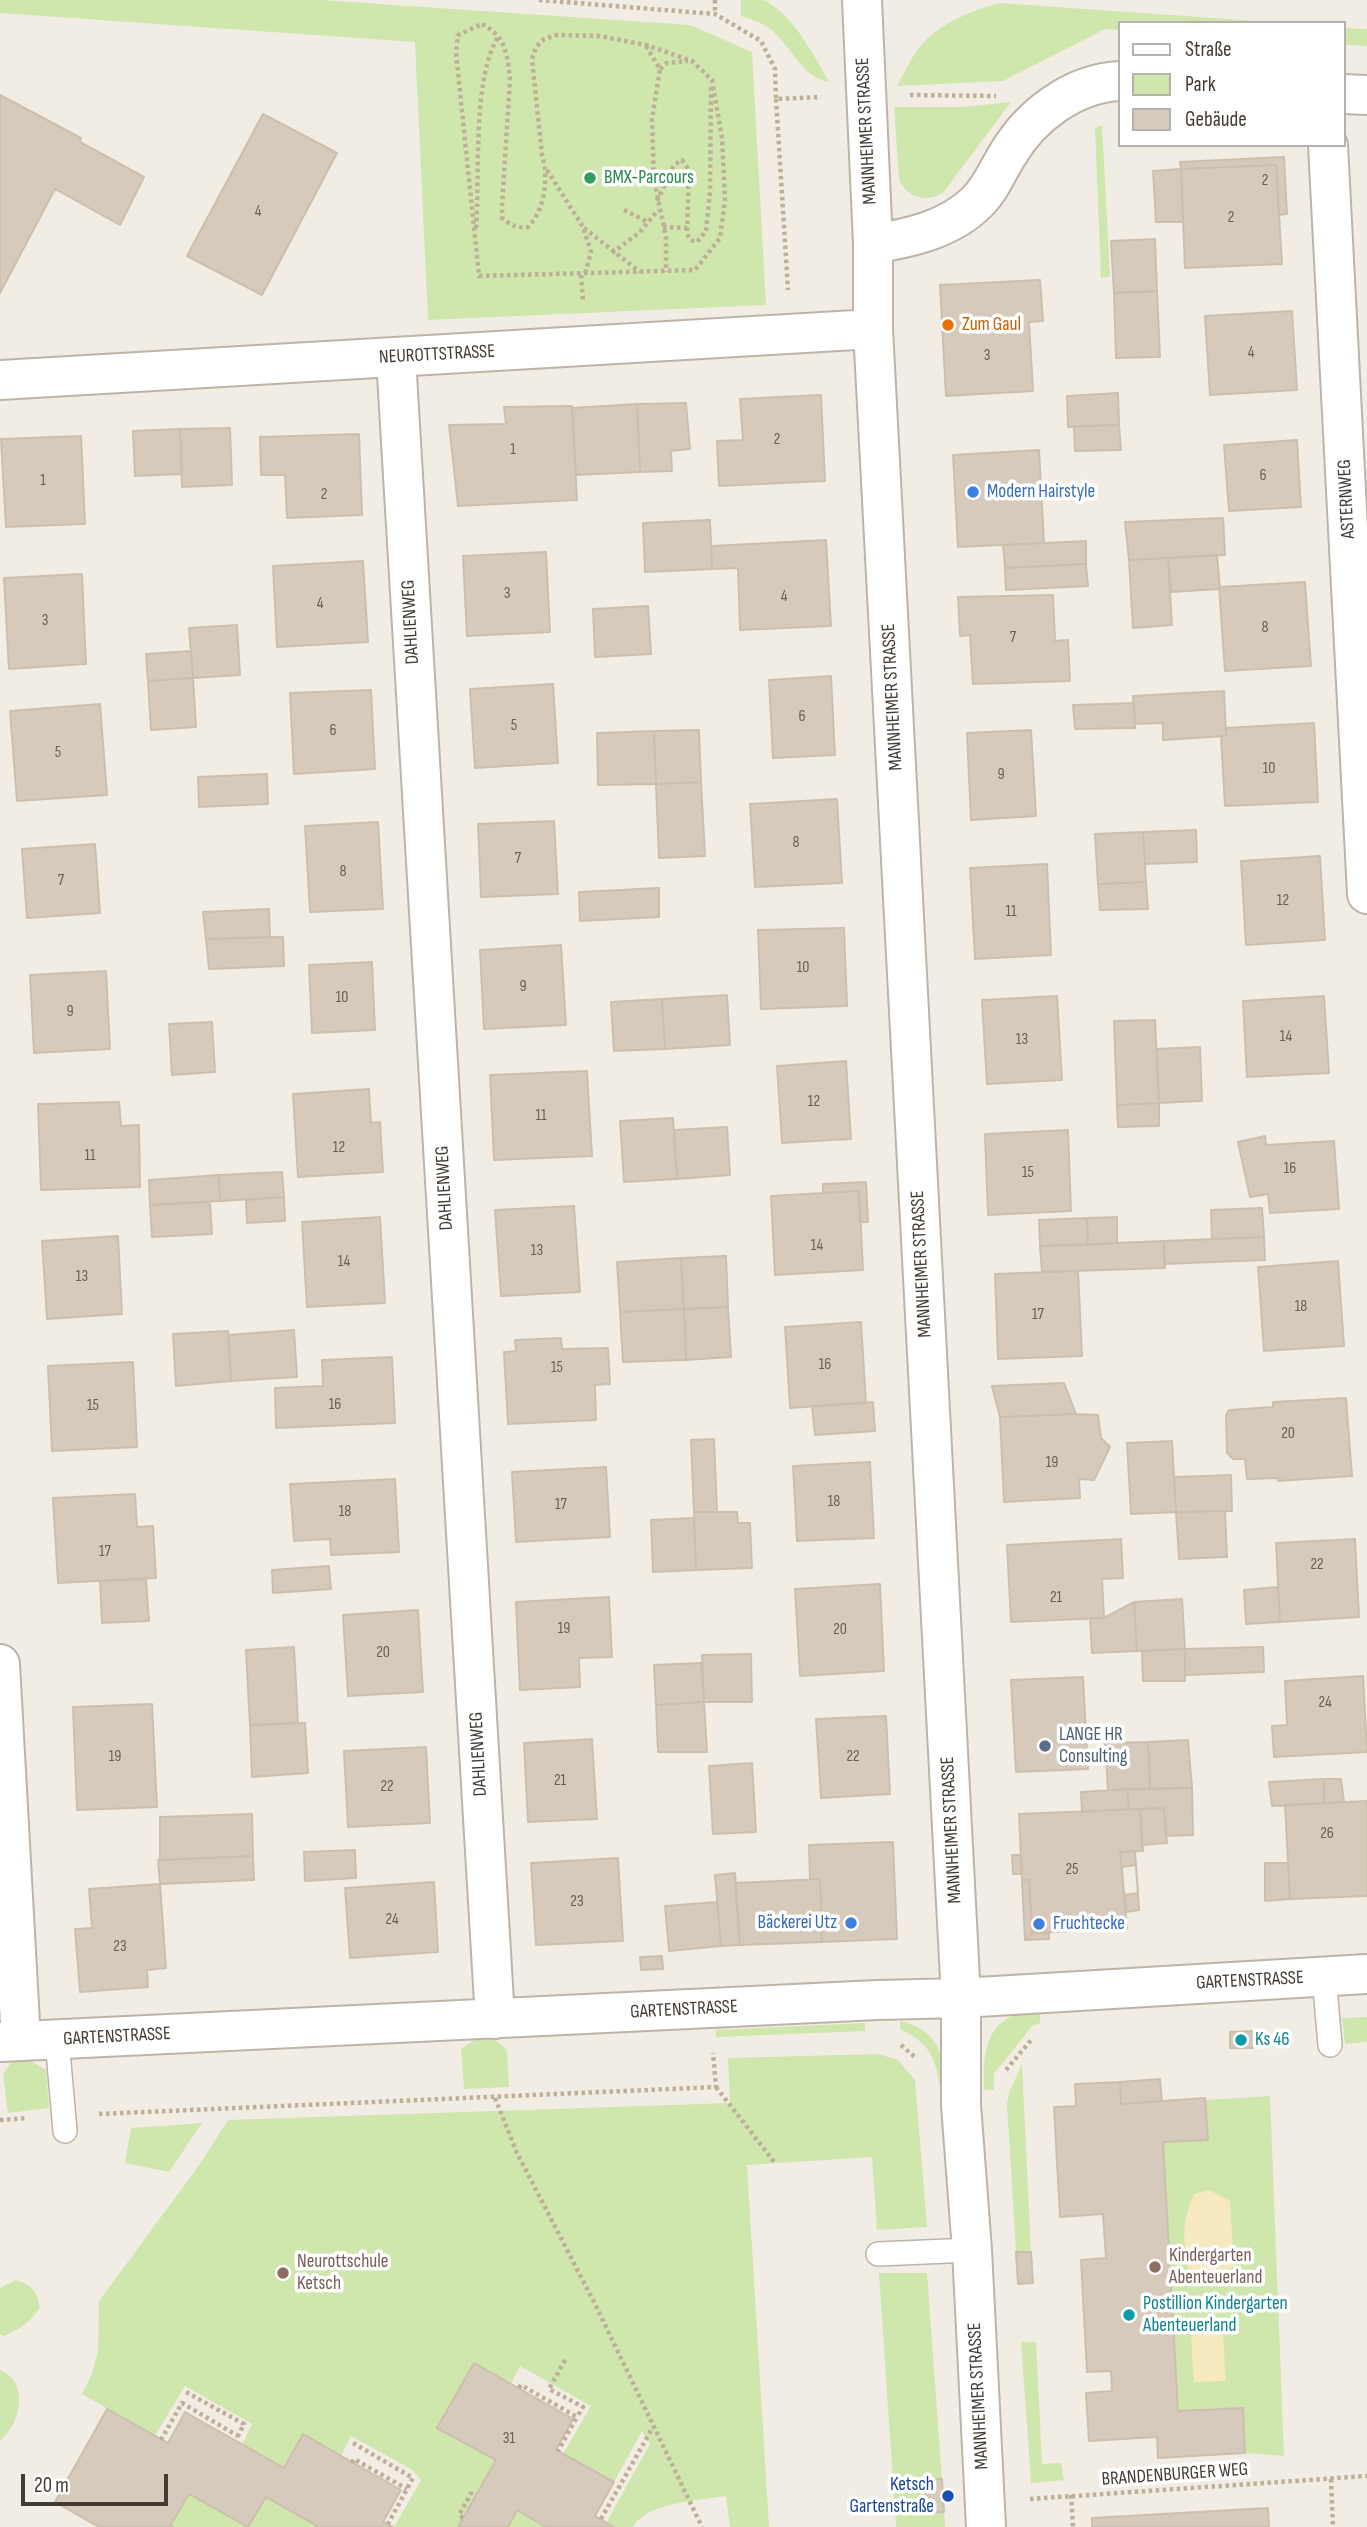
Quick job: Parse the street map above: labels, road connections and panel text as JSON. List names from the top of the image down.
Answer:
{
  "streets": {
    "street": [
      "MANNHEIMER STRASSE",
      "NEUROTTSTRASSE",
      "ASTERNWEG",
      "DAHLIENWEG",
      "GARTENSTRASSE"
    ],
    "path": ["BRANDENBURGER WEG"]
  },
  "crossings": [
    ["MANNHEIMER STRASSE", "NEUROTTSTRASSE"],
    ["MANNHEIMER STRASSE", "GARTENSTRASSE"],
    ["MANNHEIMER STRASSE", "BRANDENBURGER WEG"],
    ["NEUROTTSTRASSE", "DAHLIENWEG"],
    ["DAHLIENWEG", "GARTENSTRASSE"]
  ],
  "places": [
    "BMX-Parcours",
    "Zum Gaul",
    "Modern Hairstyle",
    "LANGE HR Consulting",
    "Bäckerei Utz",
    "Fruchtecke",
    "Ks 46",
    "Kindergarten Abenteuerland",
    "Neurottschule Ketsch",
    "Postillion Kindergarten Abenteuerland",
    "Ketsch Gartenstraße"
  ],
  "house_numbers": [
    "2",
    "4",
    "2",
    "4",
    "3",
    "2",
    "1",
    "6",
    "1",
    "2",
    "3",
    "4",
    "4",
    "3",
    "8",
    "7",
    "6",
    "5",
    "6",
    "5",
    "10",
    "9",
    "8",
    "7",
    "8",
    "7",
    "12",
    "11",
    "10",
    "9",
    "10",
    "9",
    "14",
    "13",
    "12",
    "11",
    "12",
    "11",
    "16",
    "15",
    "14",
    "13",
    "14",
    "13",
    "18",
    "17",
    "16",
    "15",
    "16",
    "15",
    "20",
    "19",
    "18",
    "17",
    "18",
    "17",
    "22",
    "21",
    "19",
    "20",
    "20",
    "24",
    "19",
    "22",
    "21",
    "22",
    "26",
    "25",
    "23",
    "24",
    "23",
    "31"
  ],
  "legend": ["Straße", "Park", "Gebäude"],
  "scale_bar": "20 m"
}
